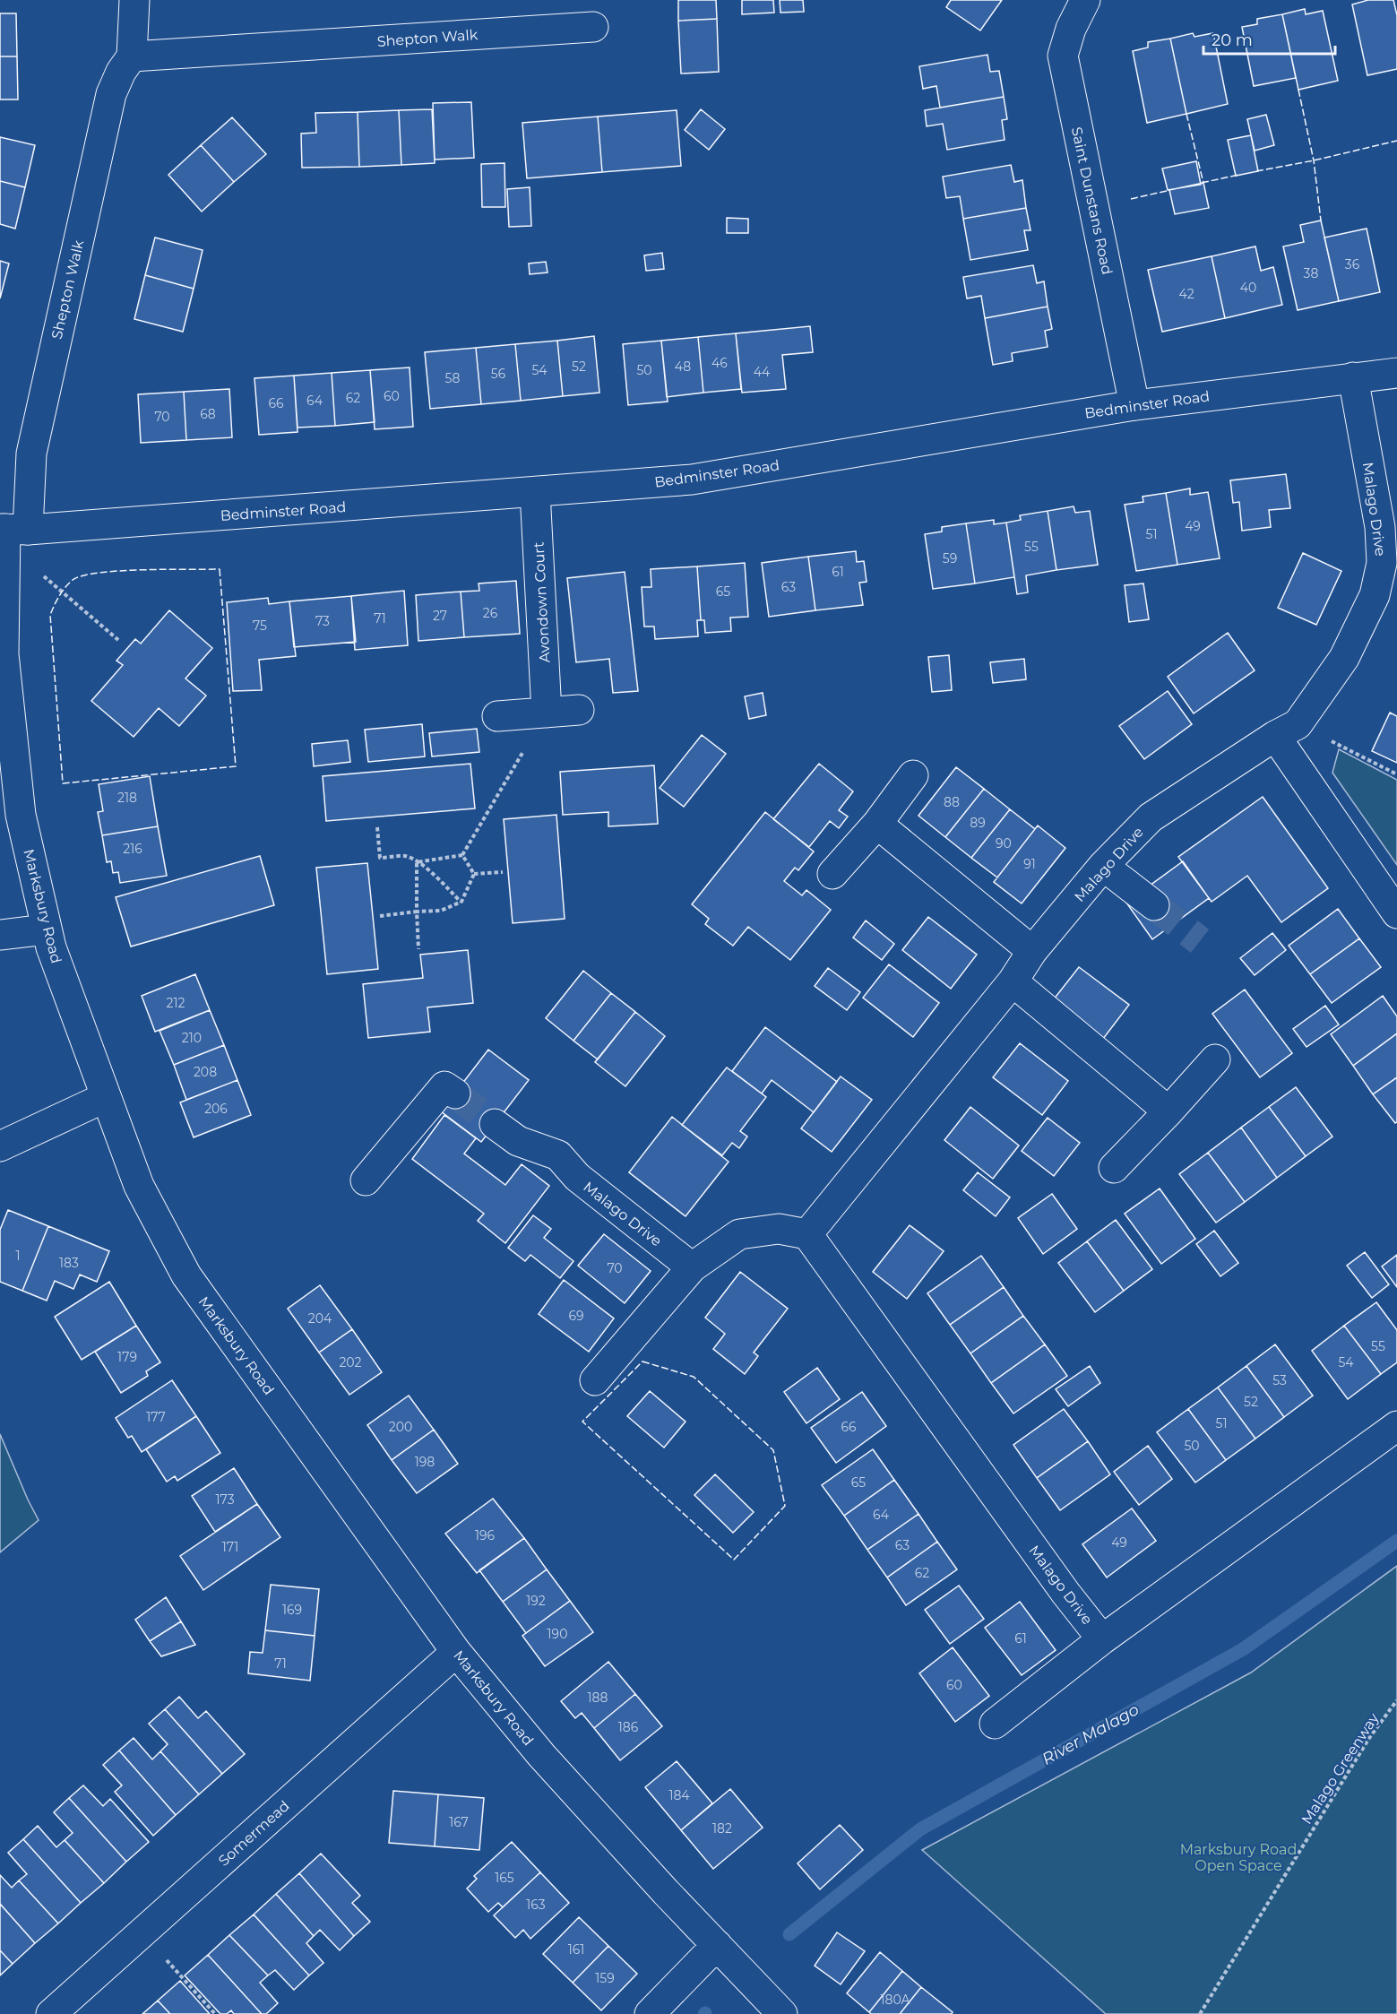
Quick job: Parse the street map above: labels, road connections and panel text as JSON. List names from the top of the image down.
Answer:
{
  "streets": {
    "street": [
      "Shepton Walk",
      "Saint Dunstans Road",
      "Bedminster Road",
      "Malago Drive",
      "Avondown Court",
      "Marksbury Road",
      "Somermead"
    ],
    "path": ["Malago Greenway"]
  },
  "crossings": [
    ["Shepton Walk", "Bedminster Road"],
    ["Shepton Walk", "Marksbury Road"],
    ["Saint Dunstans Road", "Bedminster Road"],
    ["Bedminster Road", "Malago Drive"],
    ["Bedminster Road", "Avondown Court"],
    ["Bedminster Road", "Marksbury Road"],
    ["Marksbury Road", "Somermead"]
  ],
  "water": ["River Malago"],
  "parks": ["Marksbury Road Open Space"],
  "house_numbers": [
    "36",
    "38",
    "40",
    "42",
    "46",
    "52",
    "48",
    "54",
    "50",
    "44",
    "56",
    "58",
    "60",
    "62",
    "64",
    "66",
    "68",
    "70",
    "49",
    "51",
    "55",
    "59",
    "61",
    "63",
    "65",
    "26",
    "27",
    "71",
    "73",
    "75",
    "218",
    "88",
    "89",
    "90",
    "216",
    "91",
    "212",
    "210",
    "208",
    "206",
    "1",
    "183",
    "70",
    "69",
    "204",
    "55",
    "179",
    "202",
    "54",
    "53",
    "52",
    "177",
    "51",
    "200",
    "66",
    "50",
    "198",
    "65",
    "173",
    "64",
    "196",
    "49",
    "63",
    "171",
    "62",
    "192",
    "169",
    "190",
    "61",
    "71",
    "60",
    "188",
    "186",
    "184",
    "167",
    "182",
    "165",
    "163",
    "161",
    "159",
    "180A"
  ],
  "scale_bar": "20 m"
}
